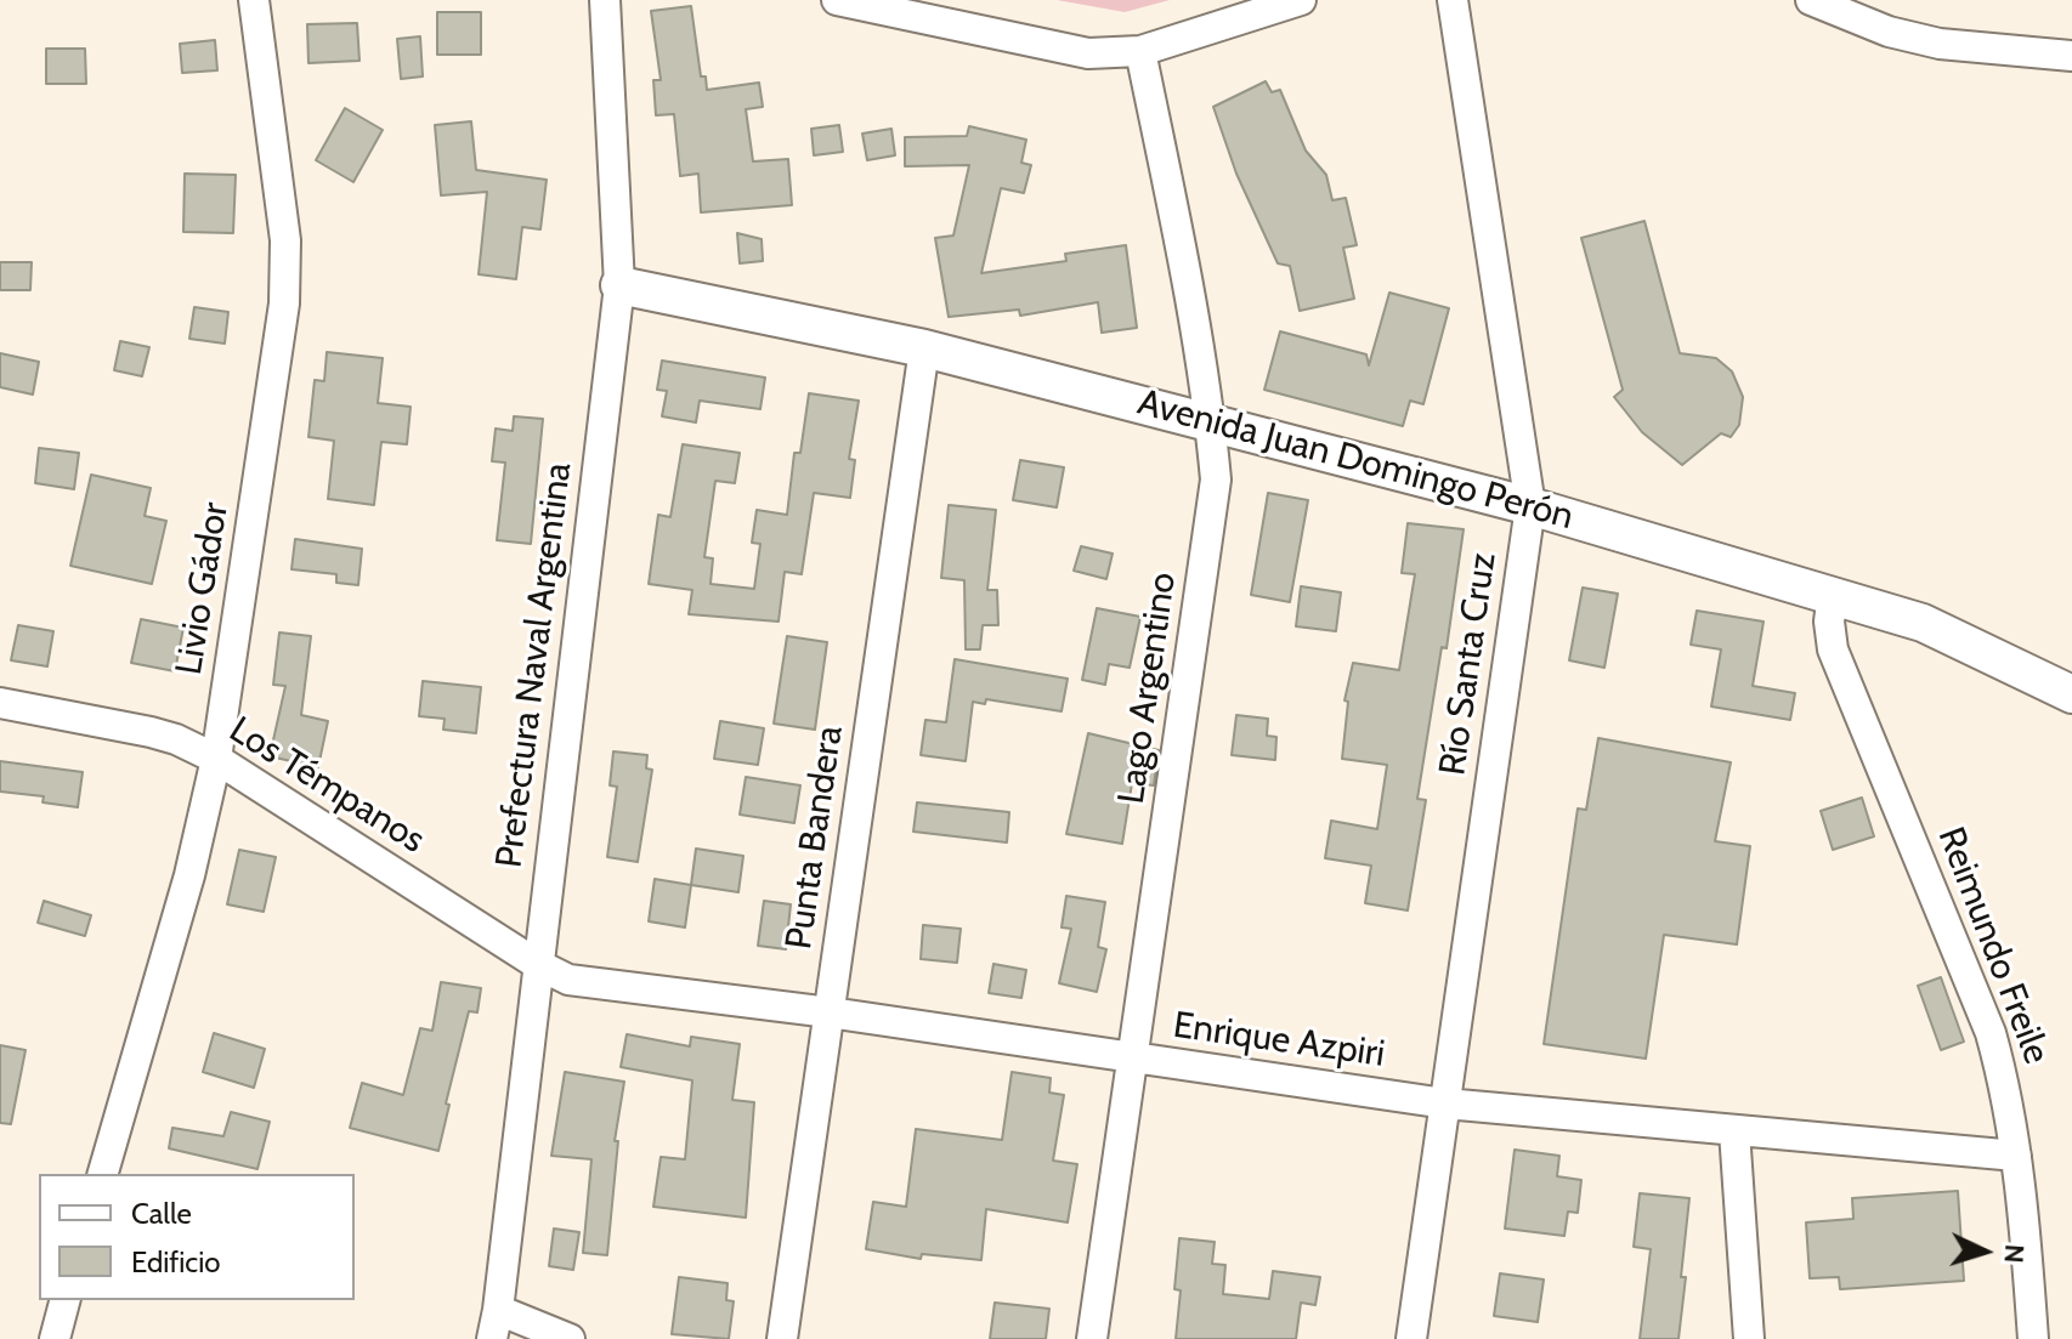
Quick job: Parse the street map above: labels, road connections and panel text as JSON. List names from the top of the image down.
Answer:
{
  "streets": {
    "street": [
      "Avenida Juan Domingo Perón",
      "Livio Gádor",
      "Río Santa Cruz",
      "Prefectura Naval Argentina",
      "Lago Argentino",
      "Los Témpanos",
      "Punta Bandera",
      "Reimundo Freile",
      "Enrique Azpiri"
    ]
  },
  "crossings": [
    ["Avenida Juan Domingo Perón", "Río Santa Cruz"],
    ["Avenida Juan Domingo Perón", "Prefectura Naval Argentina"],
    ["Avenida Juan Domingo Perón", "Lago Argentino"],
    ["Avenida Juan Domingo Perón", "Punta Bandera"],
    ["Avenida Juan Domingo Perón", "Reimundo Freile"],
    ["Livio Gádor", "Los Témpanos"],
    ["Río Santa Cruz", "Enrique Azpiri"],
    ["Prefectura Naval Argentina", "Los Témpanos"],
    ["Prefectura Naval Argentina", "Enrique Azpiri"],
    ["Lago Argentino", "Enrique Azpiri"],
    ["Los Témpanos", "Enrique Azpiri"],
    ["Punta Bandera", "Enrique Azpiri"],
    ["Reimundo Freile", "Enrique Azpiri"]
  ],
  "legend": ["Calle", "Edificio"],
  "north": "right"
}
